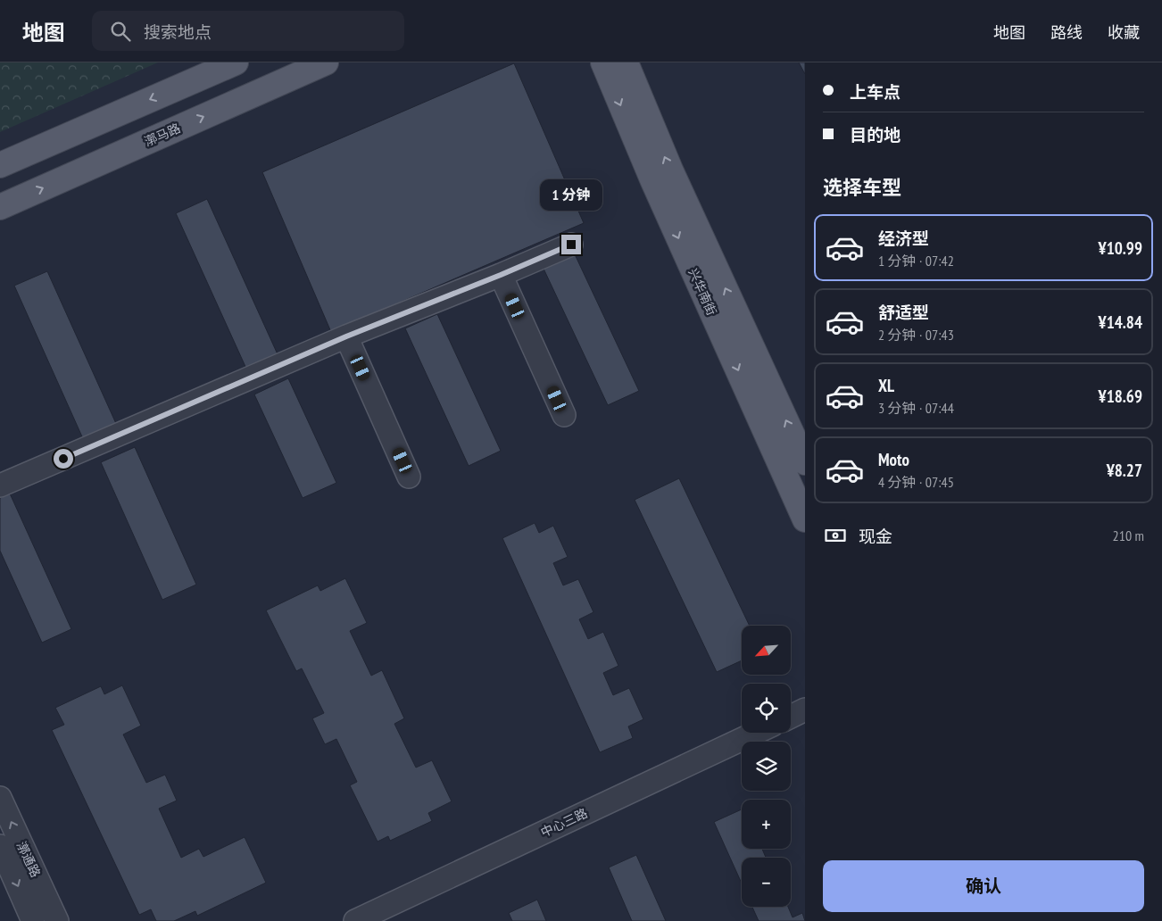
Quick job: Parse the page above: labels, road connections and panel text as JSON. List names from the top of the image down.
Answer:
{
  "streets": {
    "main road": ["漷马路", "兴华南街"],
    "street": ["中心三路", "漷通路"]
  },
  "north": "bottom left",
  "page": {
    "header": "地图",
    "search": "搜索地点",
    "nav": ["地图", "路线", "收藏"],
    "banner": ["上车点", "目的地"],
    "heading": "选择车型",
    "bubble": "1 分钟",
    "list": [
      {
        "name": "经济型",
        "note": "1 分钟 · 07:42",
        "value": "¥10.99"
      },
      {
        "name": "舒适型",
        "note": "2 分钟 · 07:43",
        "value": "¥14.84"
      },
      {
        "name": "XL",
        "note": "3 分钟 · 07:44",
        "value": "¥18.69"
      },
      {
        "name": "Moto",
        "note": "4 分钟 · 07:45",
        "value": "¥8.27"
      }
    ],
    "pay": ["现金", "210 m"],
    "map_buttons": ["+", "−"],
    "buttons": "确认"
  }
}
